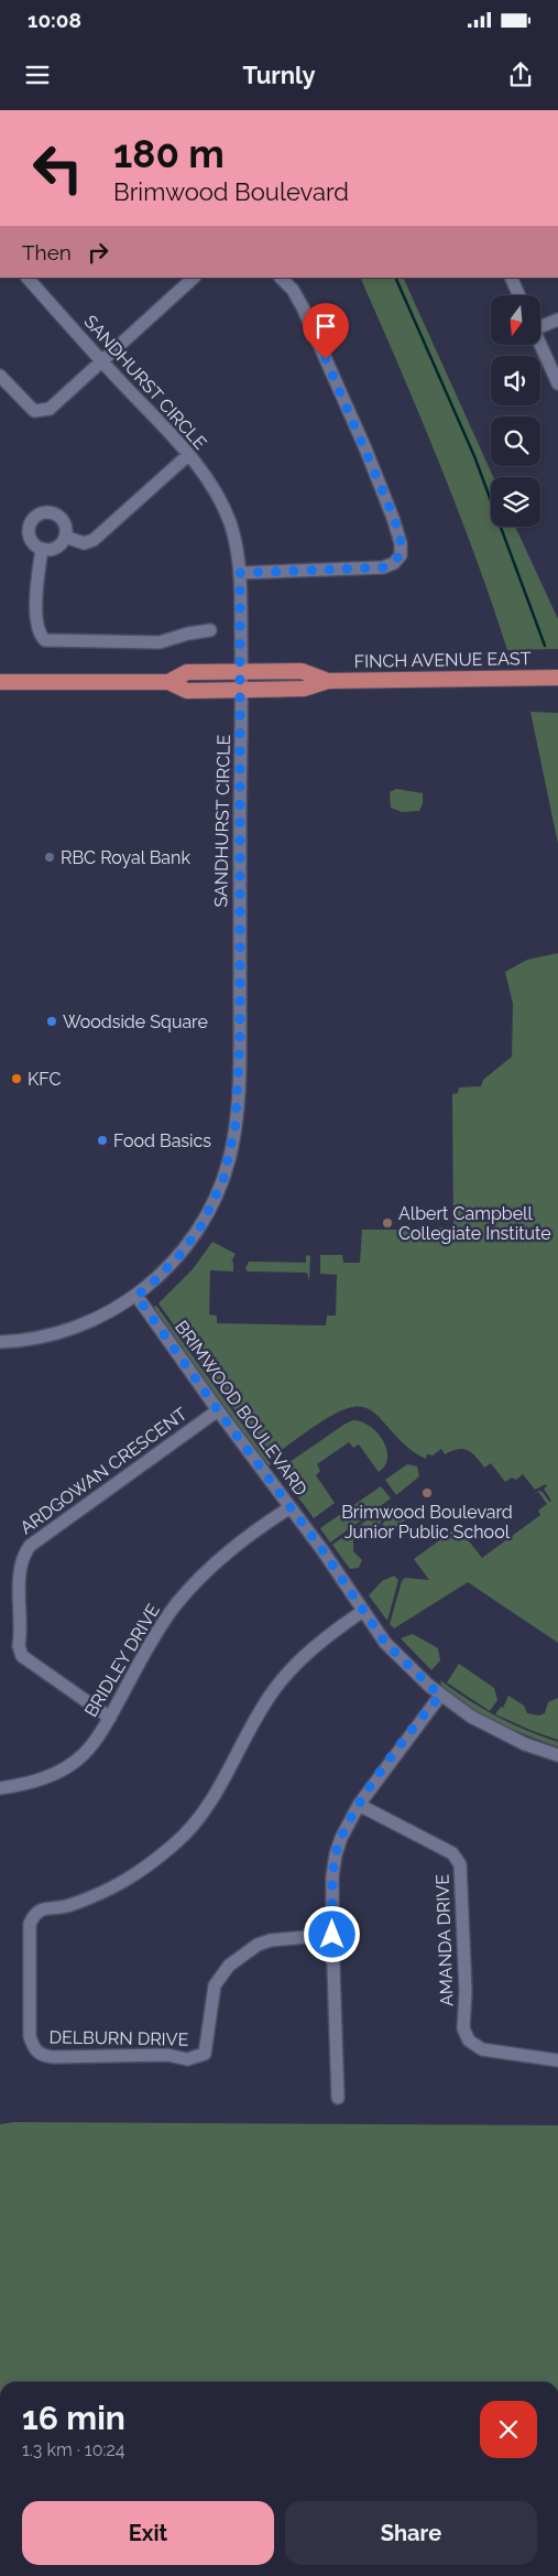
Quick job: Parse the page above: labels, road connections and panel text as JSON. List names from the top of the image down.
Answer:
{
  "streets": {
    "main road": ["FINCH AVENUE EAST"],
    "street": [
      "SANDHURST CIRCLE",
      "BRIMWOOD BOULEVARD",
      "ARDGOWAN CRESCENT",
      "BRIDLEY DRIVE",
      "AMANDA DRIVE",
      "DELBURN DRIVE"
    ]
  },
  "crossings": [
    ["SANDHURST CIRCLE", "FINCH AVENUE EAST"],
    ["SANDHURST CIRCLE", "BRIMWOOD BOULEVARD"],
    ["BRIMWOOD BOULEVARD", "ARDGOWAN CRESCENT"],
    ["BRIMWOOD BOULEVARD", "BRIDLEY DRIVE"],
    ["BRIMWOOD BOULEVARD", "DELBURN DRIVE"],
    ["ARDGOWAN CRESCENT", "BRIDLEY DRIVE"]
  ],
  "places": [
    "RBC Royal Bank",
    "Woodside Square",
    "KFC",
    "Food Basics",
    "Albert Campbell Collegiate Institute",
    "Brimwood Boulevard Junior Public School"
  ],
  "north": "bottom",
  "page": {
    "status": "10:08",
    "header": "Turnly",
    "turn": ["180 m", "Brimwood Boulevard"],
    "then": "Then",
    "heading": ["16 min", "1.3 km · 10:24"],
    "buttons": ["Exit", "Share"]
  }
}
